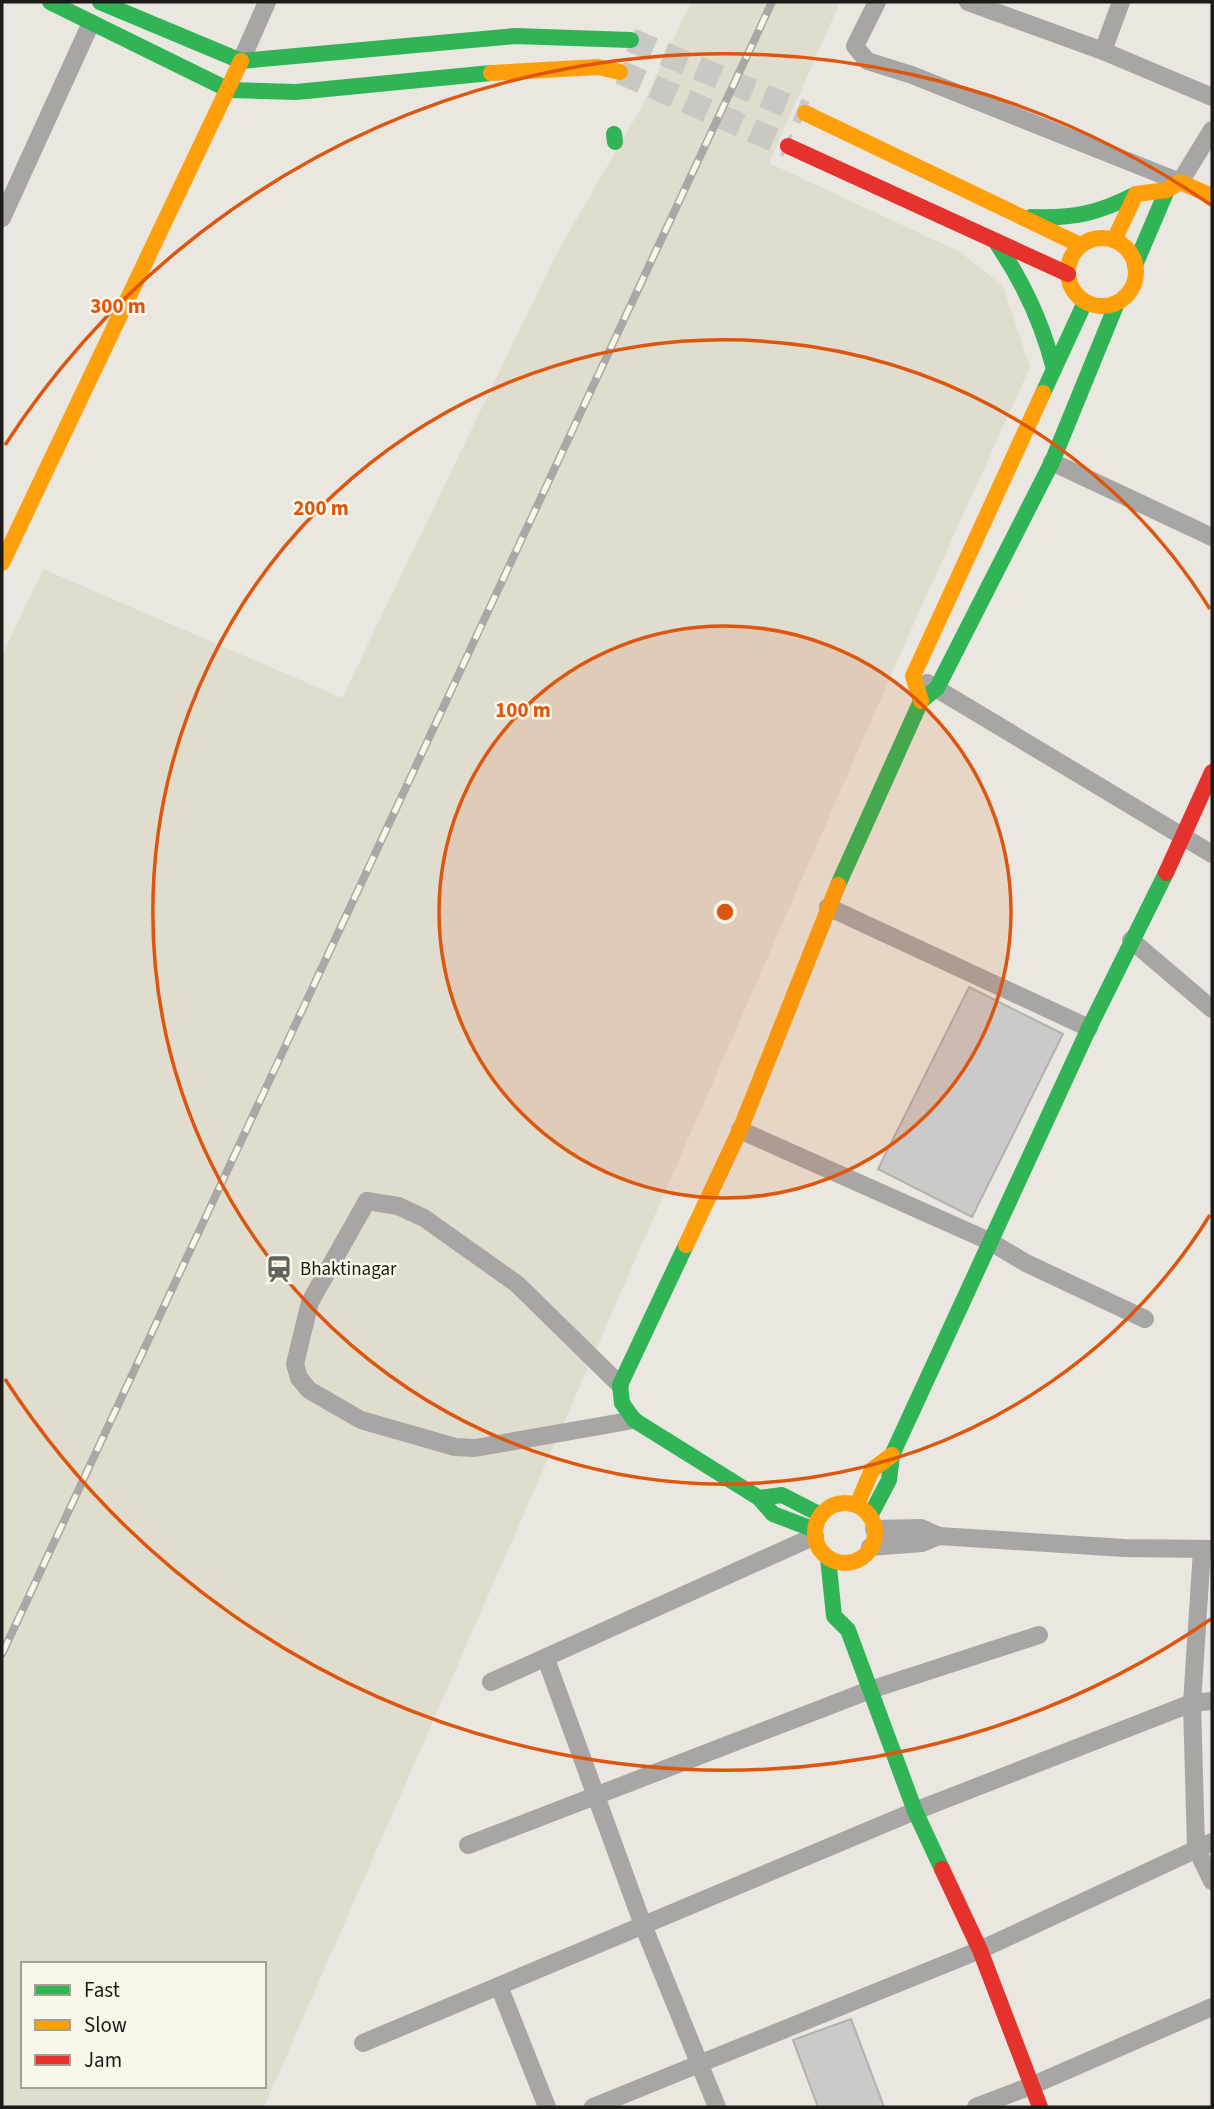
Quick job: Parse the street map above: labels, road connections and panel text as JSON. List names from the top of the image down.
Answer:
{
  "places": {
    "station": ["Bhaktinagar"]
  },
  "legend": ["Fast", "Slow", "Jam"],
  "rings": ["300 m", "200 m", "100 m"]
}
